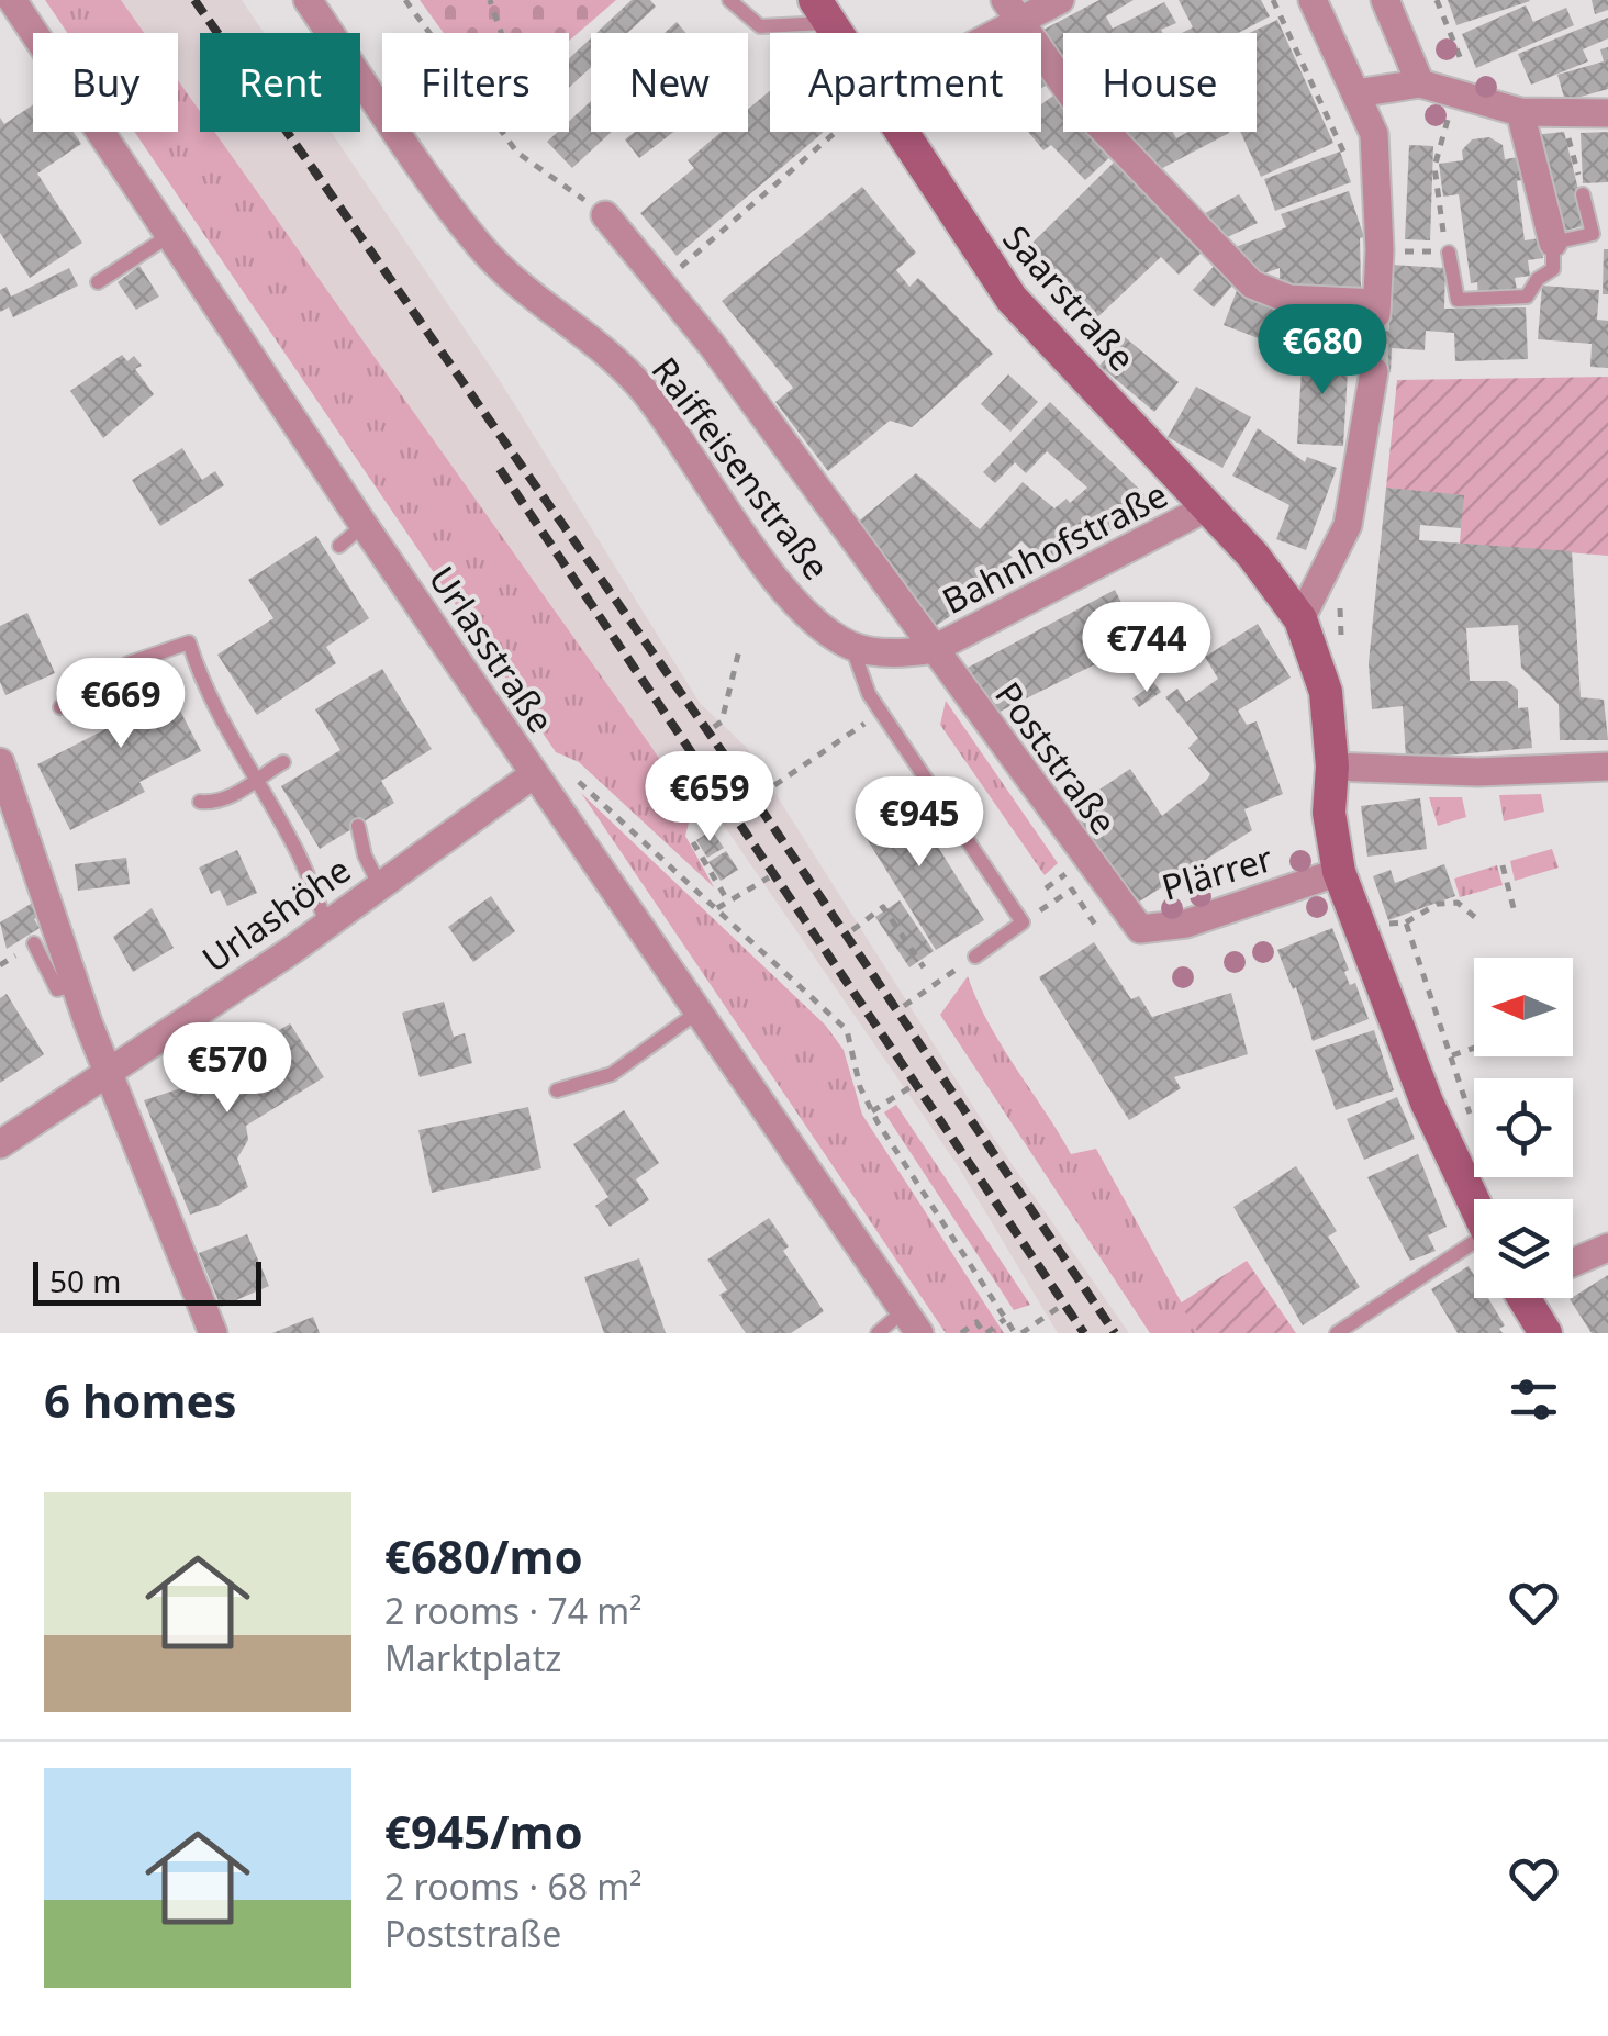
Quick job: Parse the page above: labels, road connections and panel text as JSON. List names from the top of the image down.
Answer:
{
  "streets": {
    "street": [
      "Saarstraße",
      "Raiffeisenstraße",
      "Bahnhofstraße",
      "Urlasstraße",
      "Poststraße",
      "Plärrer",
      "Urlashöhe"
    ]
  },
  "crossings": [
    ["Saarstraße", "Bahnhofstraße"],
    ["Saarstraße", "Plärrer"],
    ["Raiffeisenstraße", "Bahnhofstraße"],
    ["Raiffeisenstraße", "Poststraße"],
    ["Bahnhofstraße", "Poststraße"],
    ["Urlasstraße", "Urlashöhe"],
    ["Poststraße", "Plärrer"]
  ],
  "scale_bar": "50 m",
  "north": "left",
  "page": {
    "chip": [
      "Buy",
      "Rent",
      "Filters",
      "New",
      "Apartment",
      "House"
    ],
    "price": [
      "€680",
      "€744",
      "€669",
      "€659",
      "€945",
      "€570"
    ],
    "scale": "50 m",
    "heading": "6 homes",
    "list": [
      {
        "name": "€680/mo",
        "note": "2 rooms · 74 m² · Marktplatz"
      },
      {
        "name": "€945/mo",
        "note": "2 rooms · 68 m² · Poststraße"
      }
    ]
  }
}
